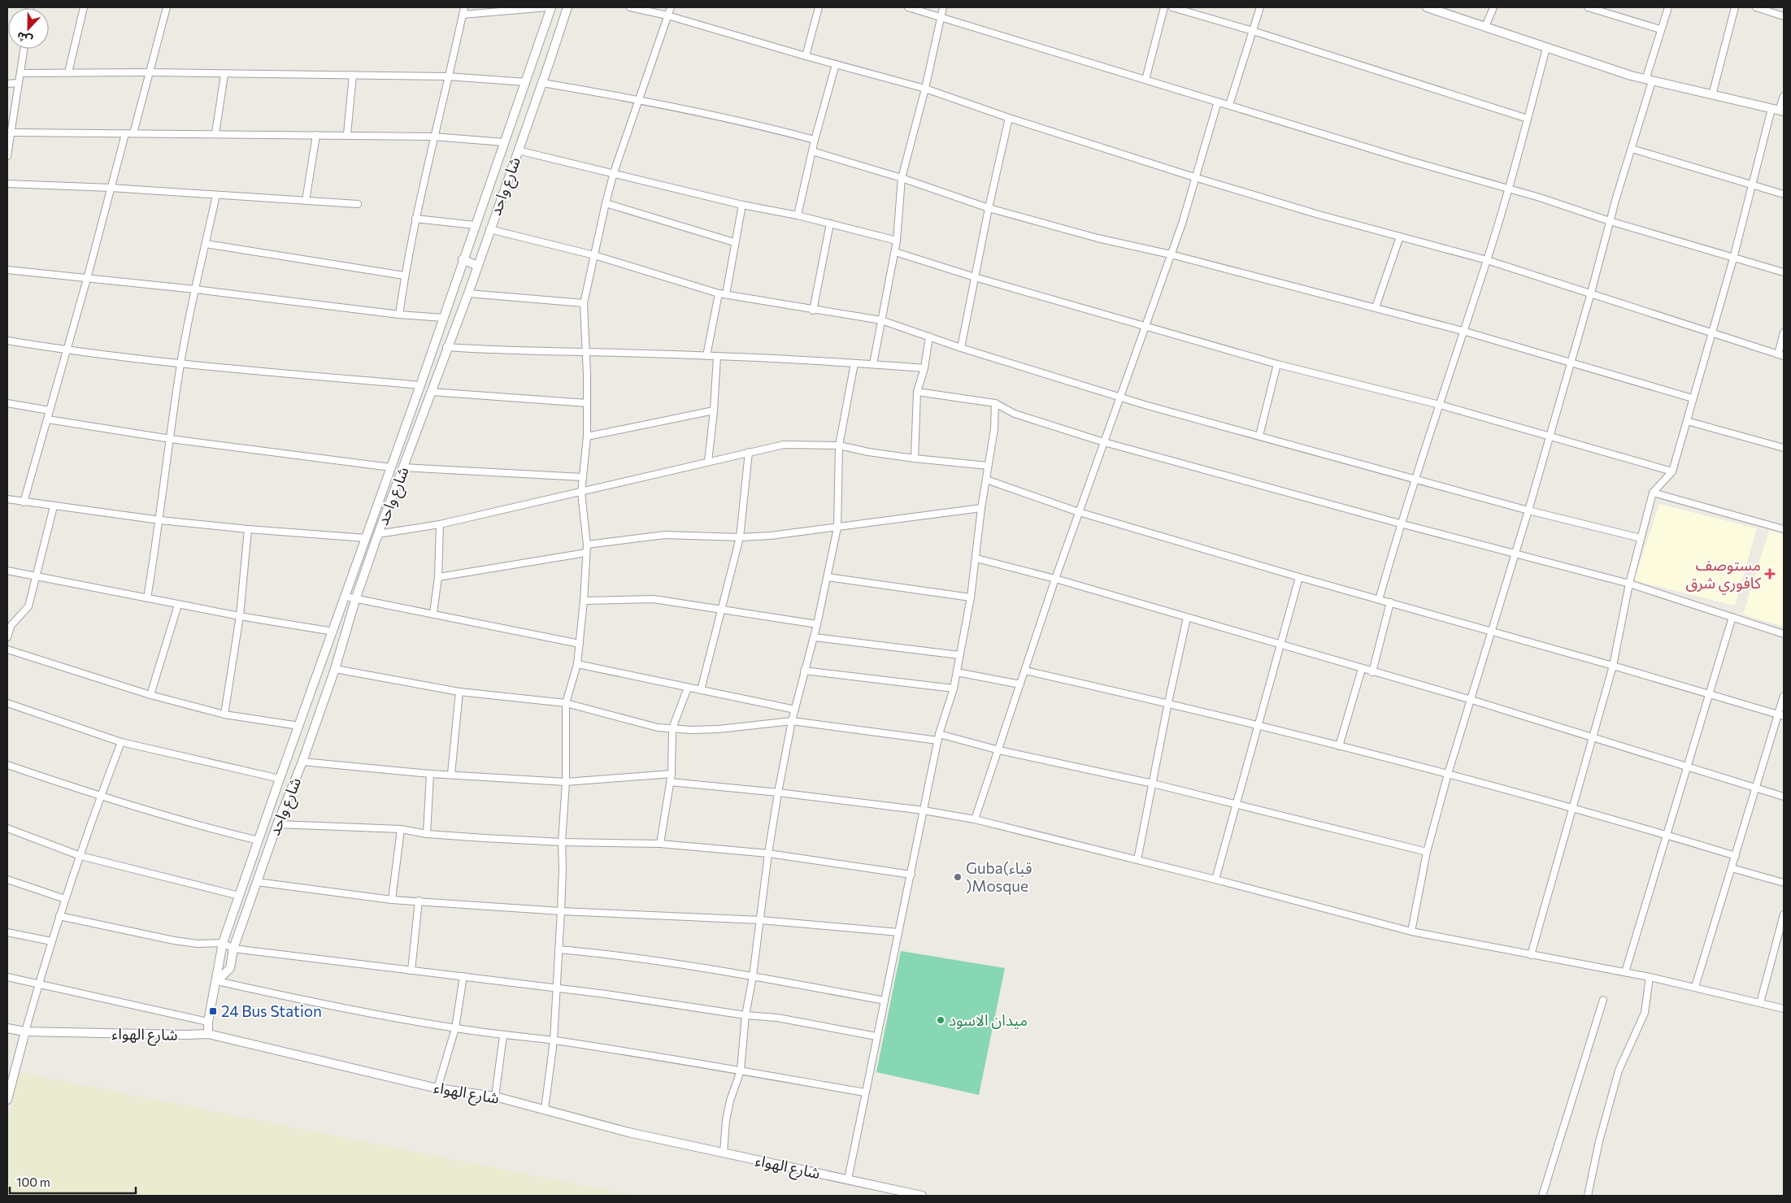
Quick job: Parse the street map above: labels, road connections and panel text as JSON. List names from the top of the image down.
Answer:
{
  "streets": {
    "street": ["شارع واحد", "شارع الهواء"]
  },
  "crossings": [
    ["شارع واحد", "شارع الهواء"]
  ],
  "places": {
    "health": ["مستوصف كافوري شرق"],
    "other": ["Guba(قباء )Mosque", "ميدان الاسود"],
    "transit": ["24 Bus Station"]
  },
  "scale_bar": "100 m",
  "north": "bottom"
}
